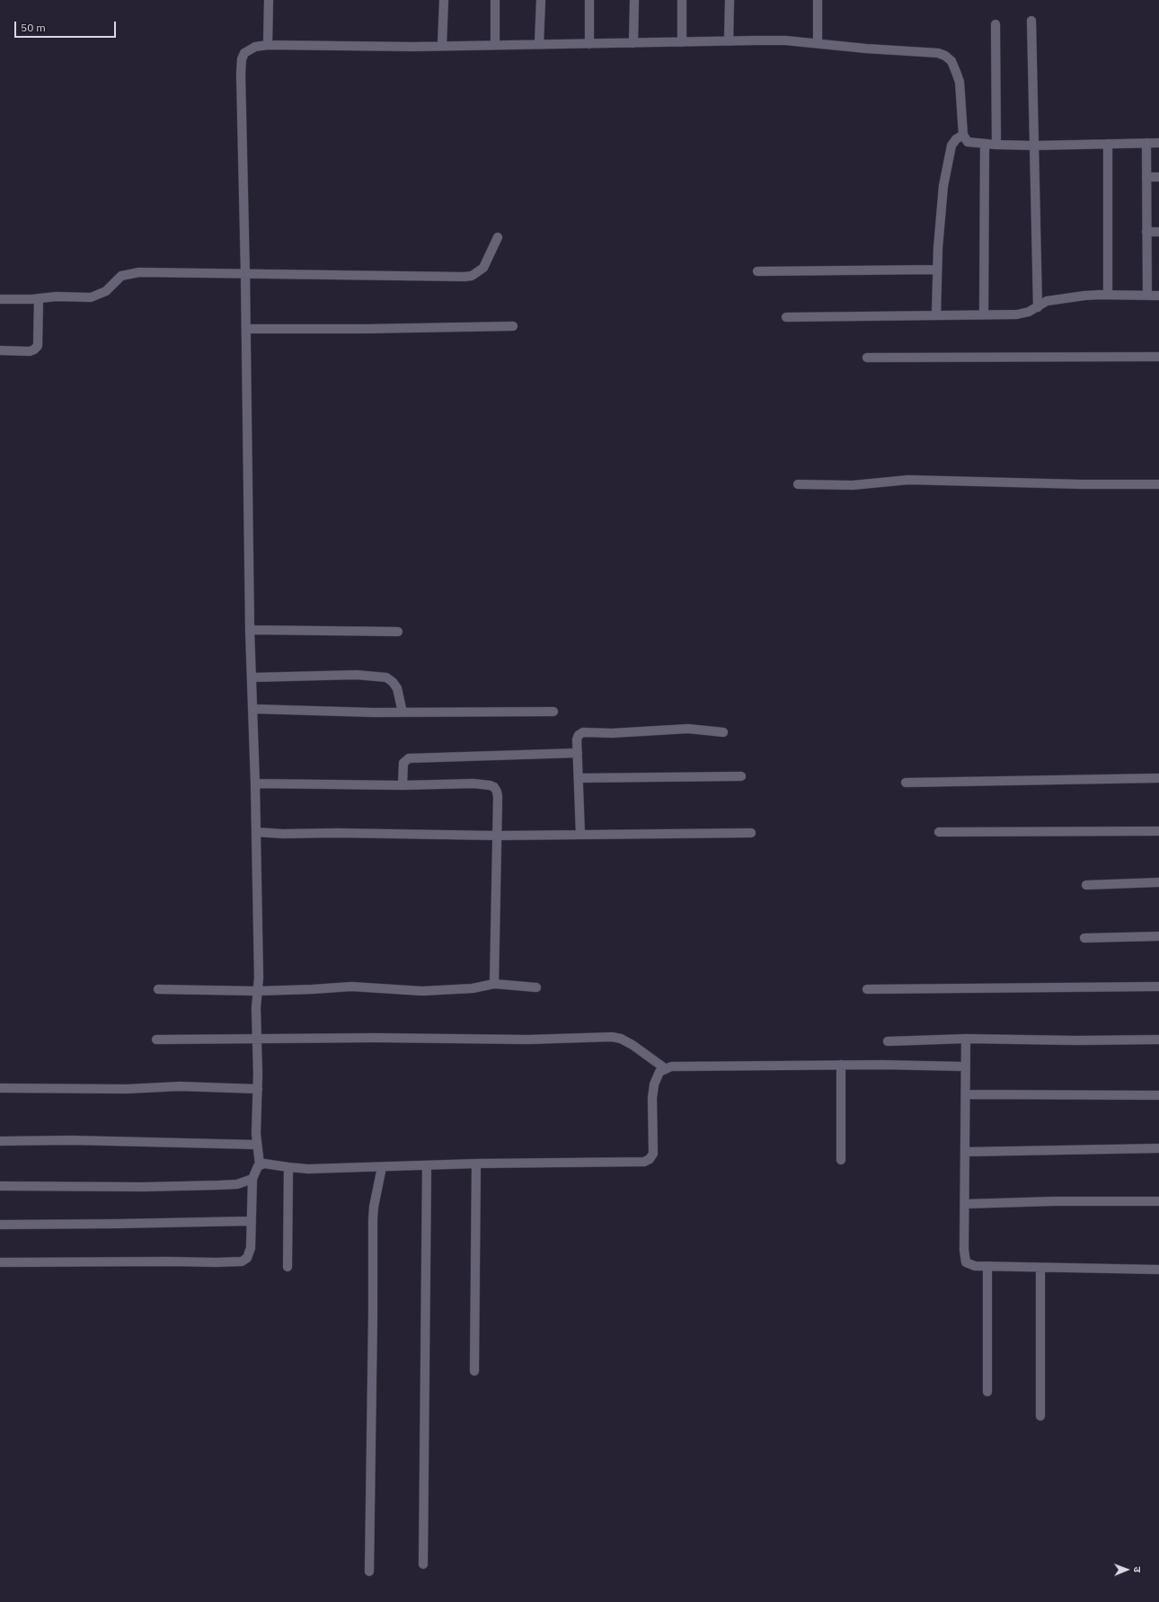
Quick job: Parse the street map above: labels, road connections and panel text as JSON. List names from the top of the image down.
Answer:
{
  "scale_bar": "50 m",
  "north": "right"
}
